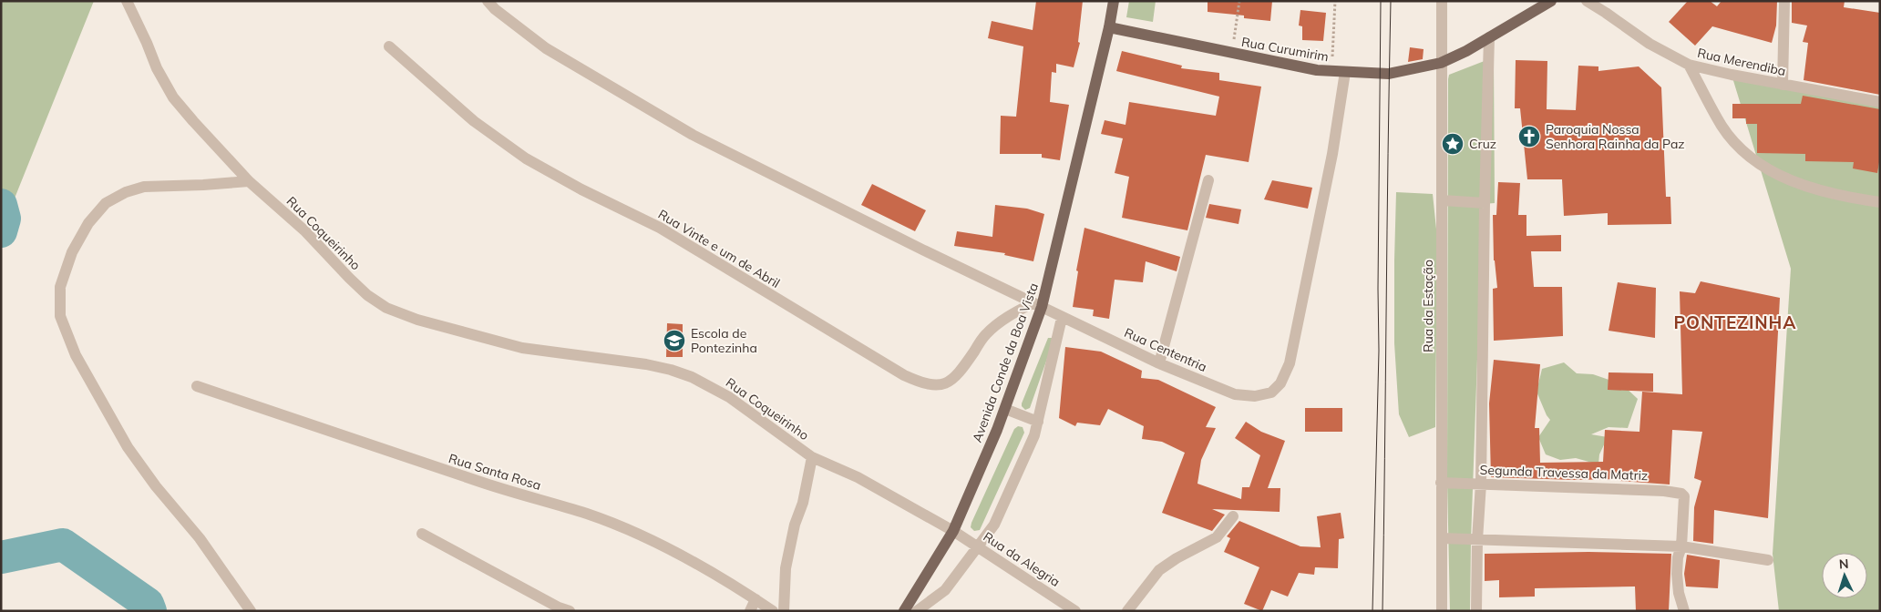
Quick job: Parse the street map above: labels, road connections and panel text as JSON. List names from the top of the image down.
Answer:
{
  "streets": {
    "main road": ["Rua Curumirim", "Avenida Conde da Boa Vista"],
    "street": [
      "Rua Merendiba",
      "Rua Coqueirinho",
      "Rua Vinte e um de Abril",
      "Rua da Estação",
      "Rua Cententria",
      "Rua Santa Rosa",
      "Segunda Travessa da Matriz",
      "Rua da Alegria"
    ]
  },
  "crossings": [
    ["Rua Curumirim", "Rua da Estação"],
    ["Rua Curumirim", "Rua Cententria"],
    ["Rua Curumirim", "Avenida Conde da Boa Vista"],
    ["Rua Coqueirinho", "Avenida Conde da Boa Vista"],
    ["Rua Coqueirinho", "Rua da Alegria"],
    ["Rua Vinte e um de Abril", "Rua Cententria"],
    ["Rua Vinte e um de Abril", "Avenida Conde da Boa Vista"],
    ["Rua da Estação", "Segunda Travessa da Matriz"],
    ["Rua Cententria", "Avenida Conde da Boa Vista"],
    ["Avenida Conde da Boa Vista", "Rua da Alegria"]
  ],
  "districts": ["PONTEZINHA"],
  "places": {
    "church": ["Paroquia Nossa Senhora Rainha da Paz"],
    "place": ["Cruz"],
    "school or university": ["Escola de Pontezinha"]
  },
  "north": "top"
}
